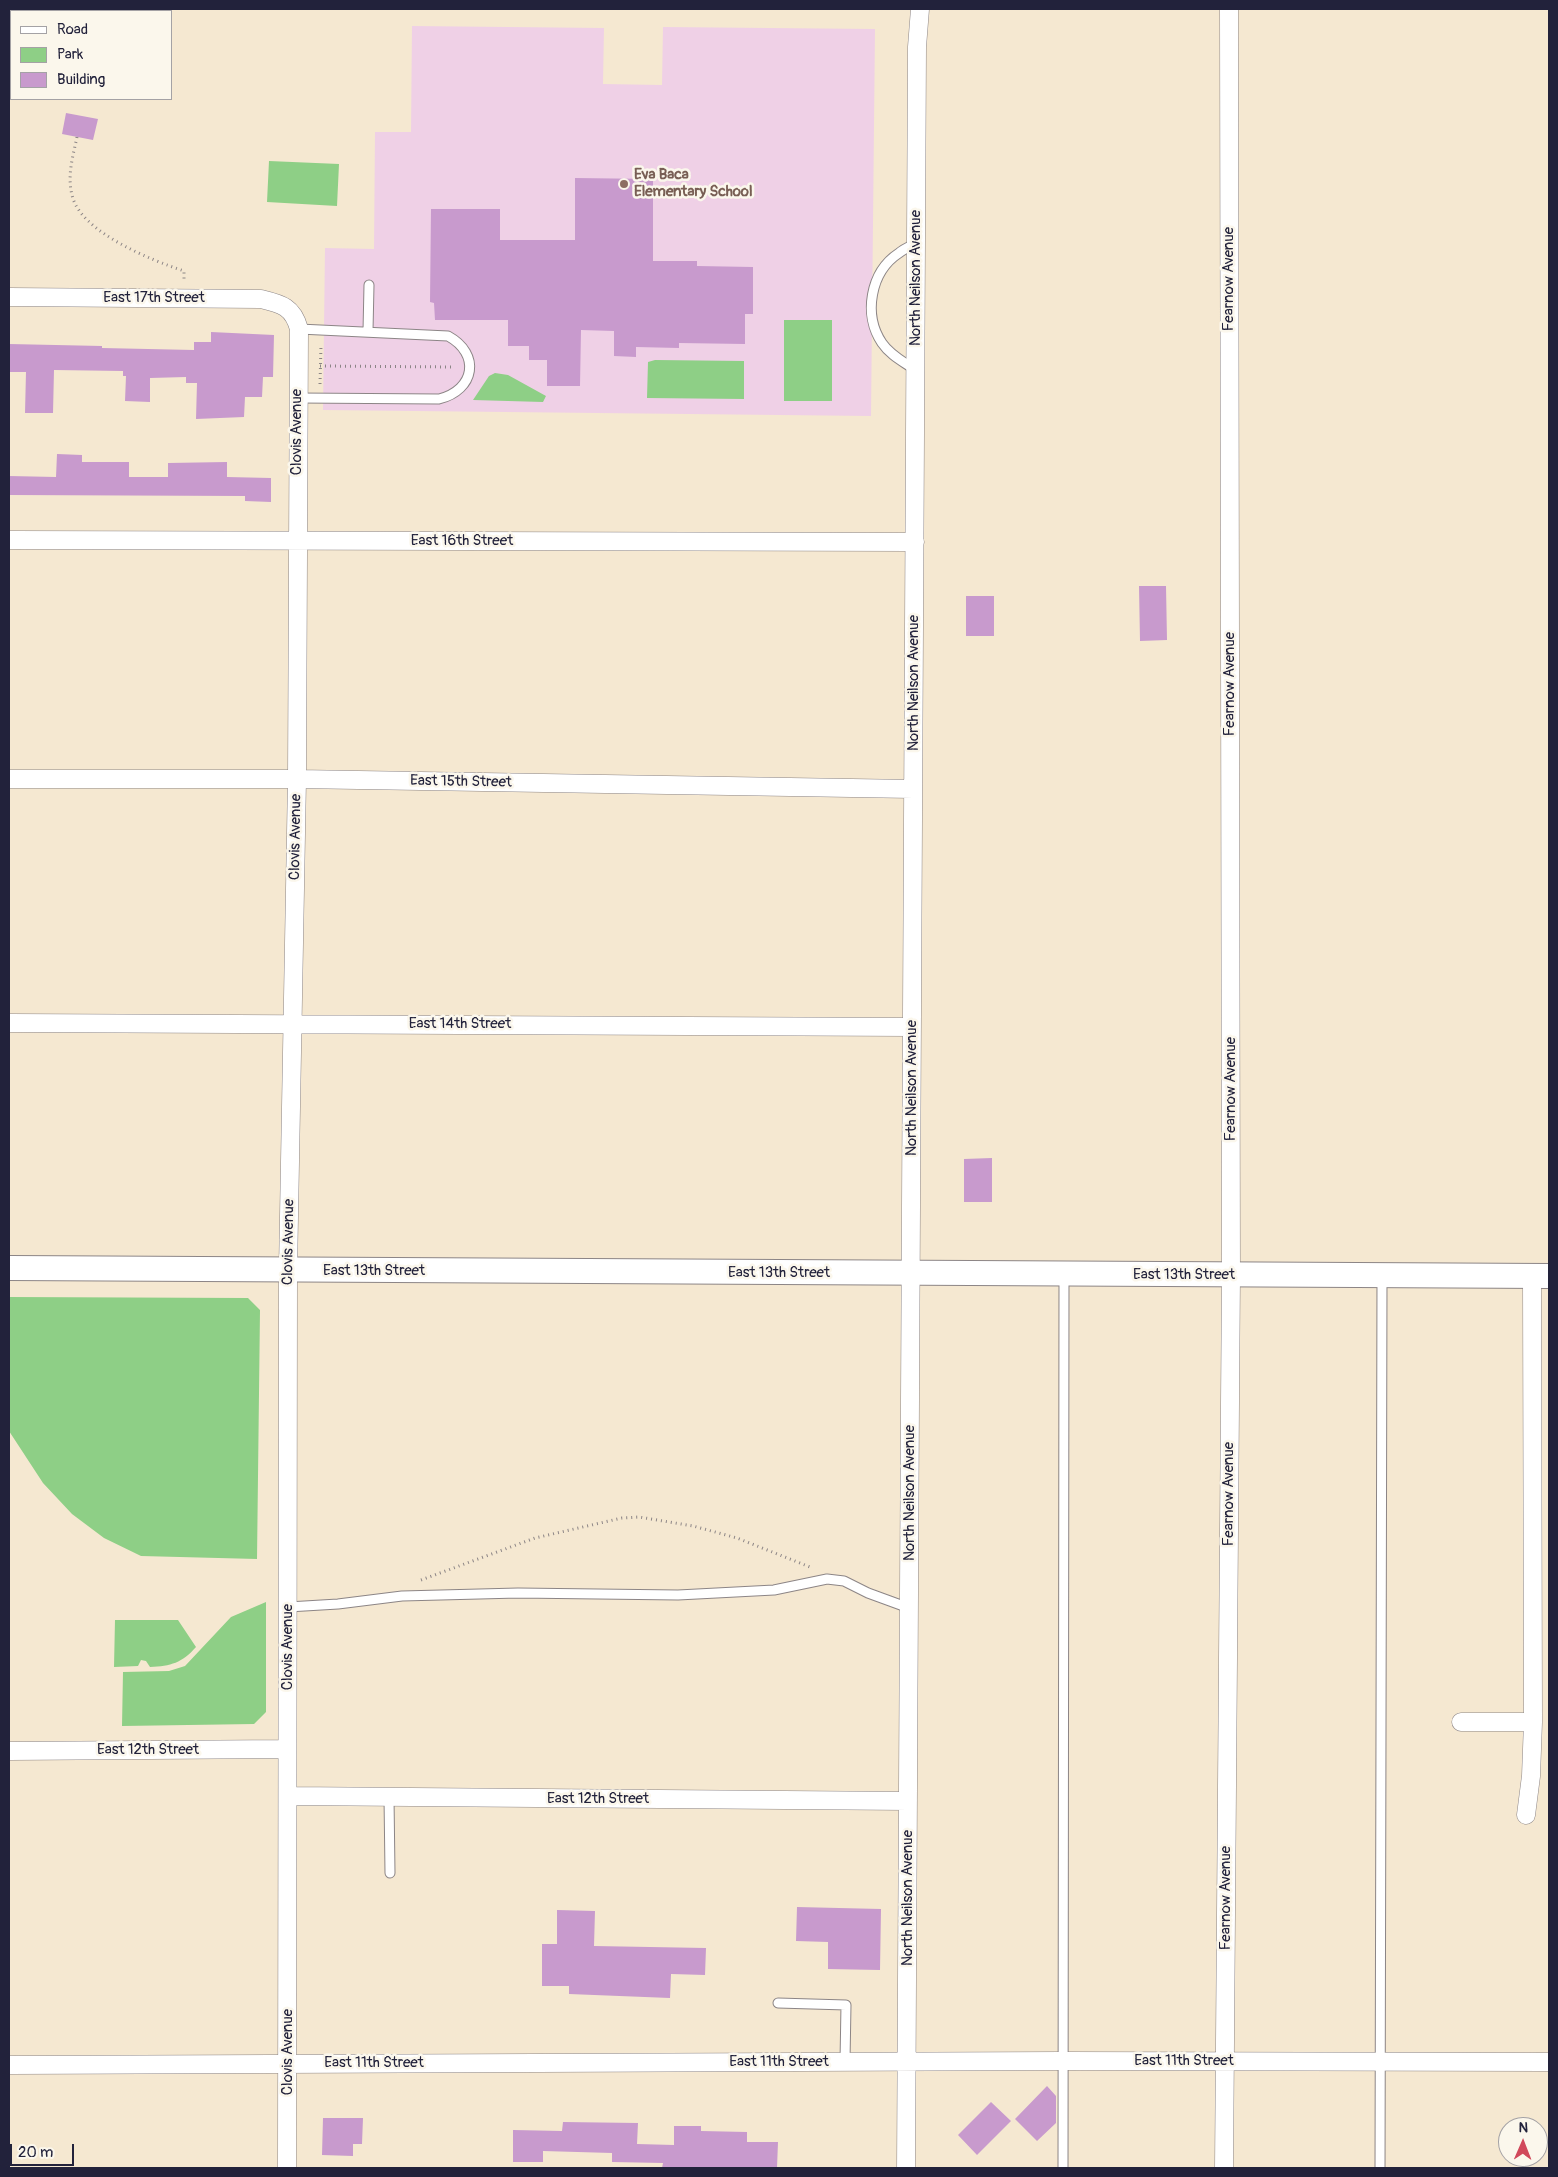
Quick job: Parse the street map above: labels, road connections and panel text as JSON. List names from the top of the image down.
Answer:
{
  "streets": {
    "street": [
      "North Neilson Avenue",
      "Fearnow Avenue",
      "East 17th Street",
      "Clovis Avenue",
      "East 16th Street",
      "East 15th Street",
      "East 14th Street",
      "East 13th Street",
      "East 12th Street",
      "East 11th Street"
    ]
  },
  "crossings": [
    ["North Neilson Avenue", "East 16th Street"],
    ["North Neilson Avenue", "East 15th Street"],
    ["North Neilson Avenue", "East 14th Street"],
    ["North Neilson Avenue", "East 13th Street"],
    ["North Neilson Avenue", "East 12th Street"],
    ["North Neilson Avenue", "East 11th Street"],
    ["Fearnow Avenue", "East 13th Street"],
    ["Fearnow Avenue", "East 11th Street"],
    ["East 17th Street", "Clovis Avenue"],
    ["Clovis Avenue", "East 16th Street"],
    ["Clovis Avenue", "East 15th Street"],
    ["Clovis Avenue", "East 14th Street"],
    ["Clovis Avenue", "East 13th Street"],
    ["Clovis Avenue", "East 12th Street"],
    ["Clovis Avenue", "East 11th Street"]
  ],
  "places": ["Eva Baca Elementary School"],
  "legend": ["Road", "Park", "Building"],
  "scale_bar": "20 m",
  "north": "top"
}
